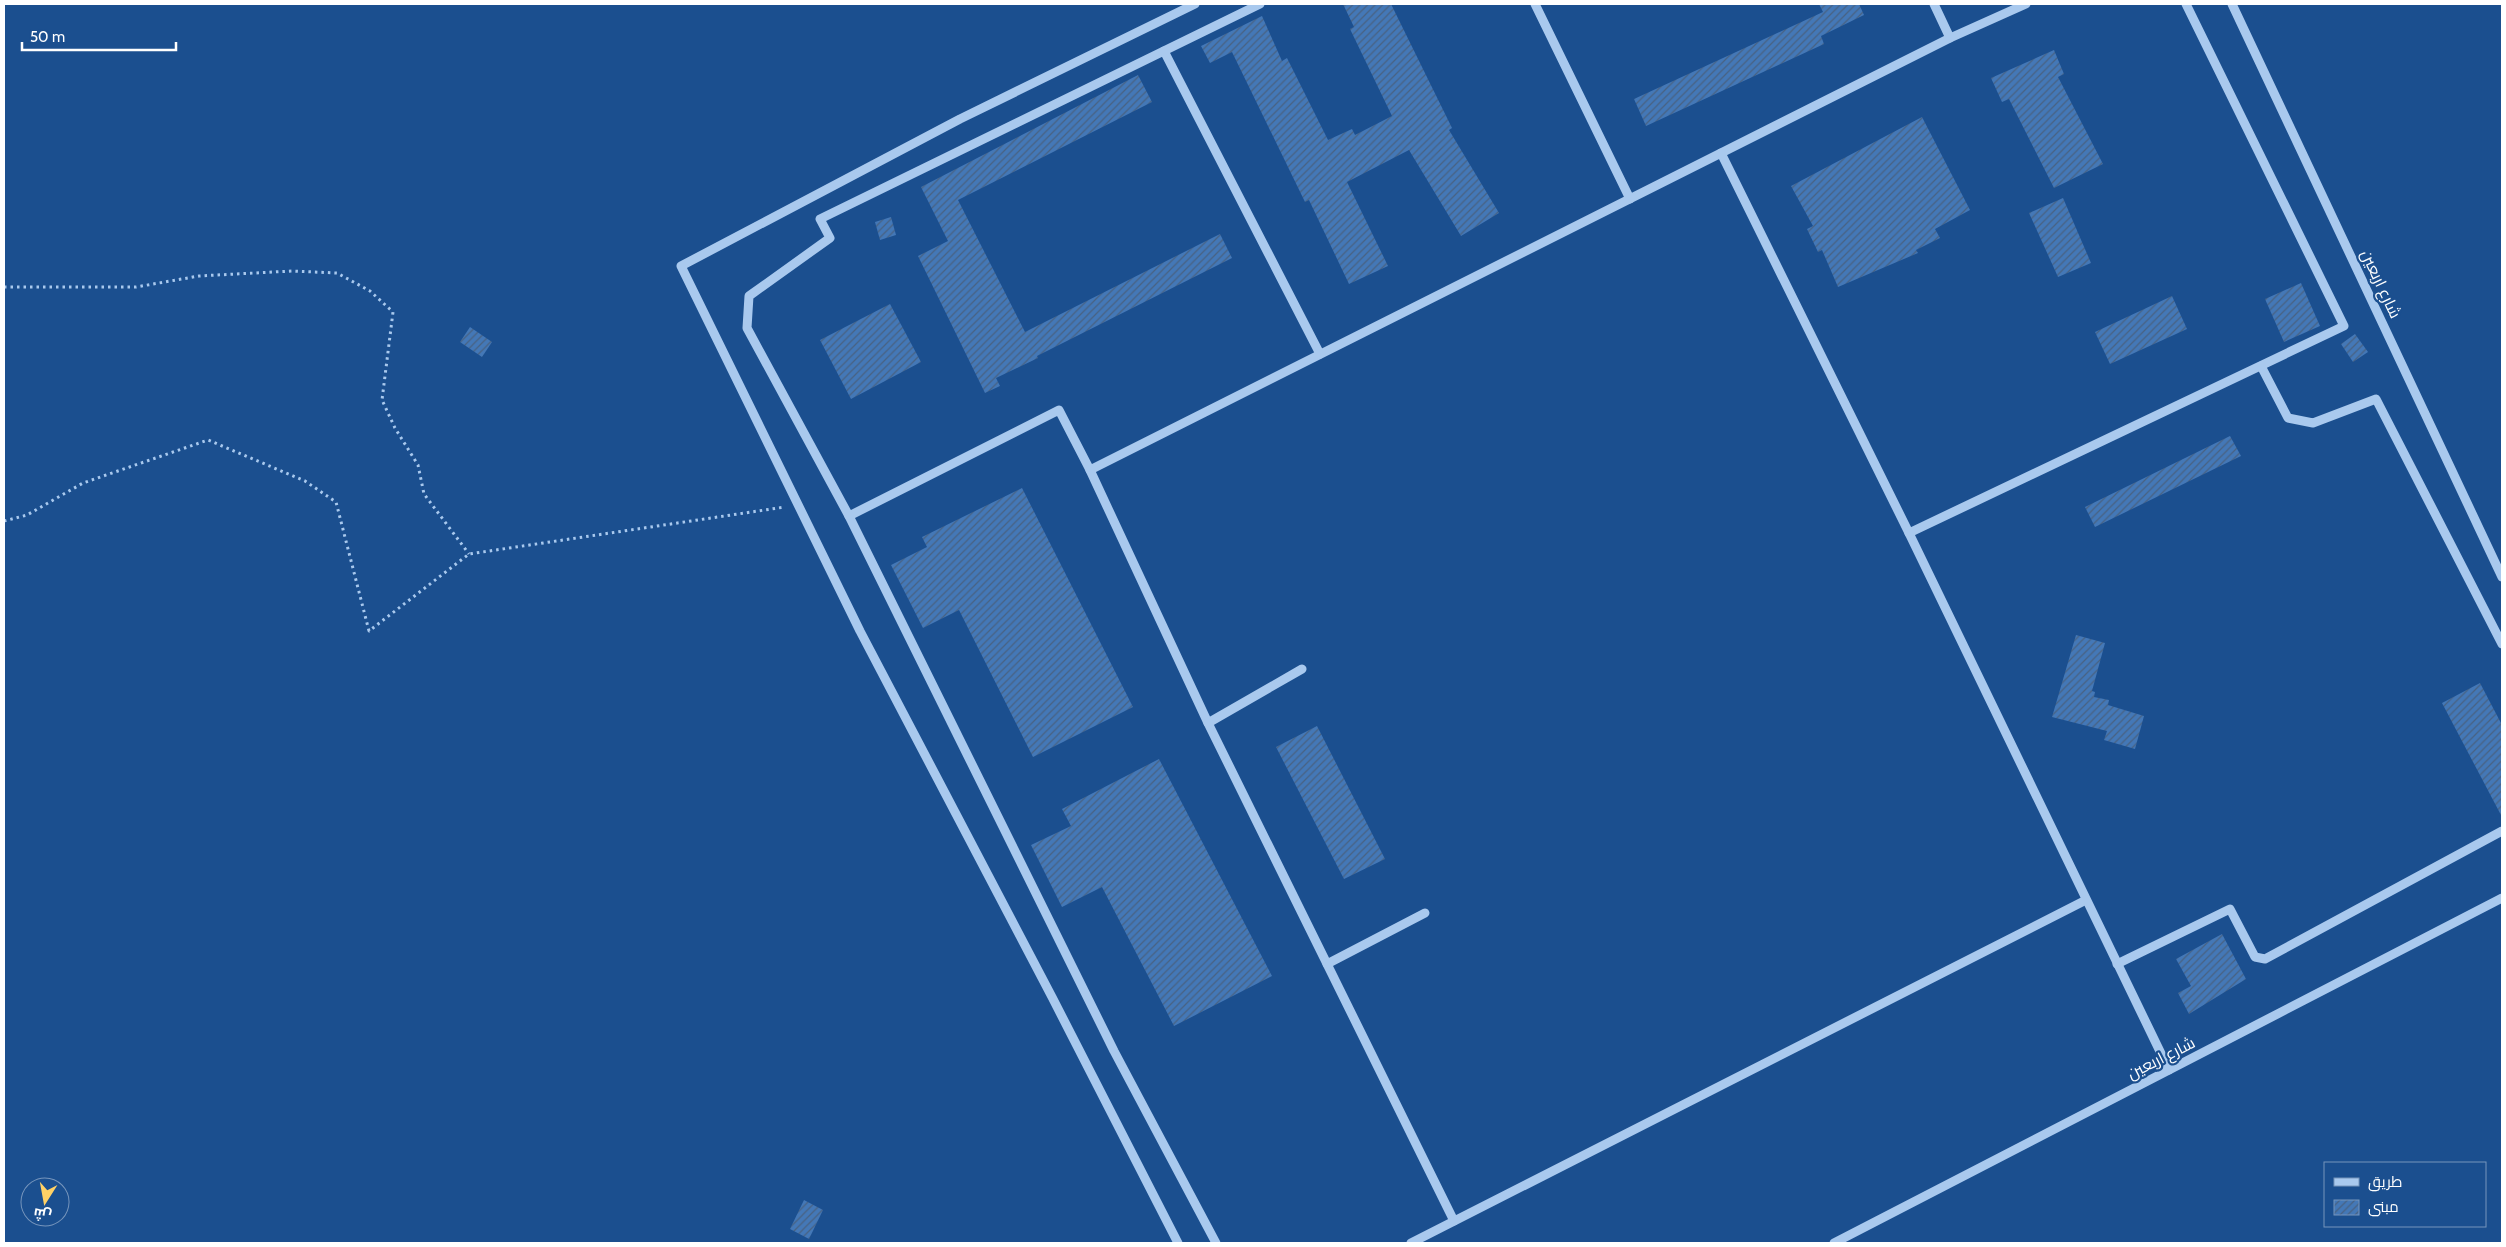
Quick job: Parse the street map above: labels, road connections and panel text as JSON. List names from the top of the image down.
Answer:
{
  "streets": {
    "street": ["شارع اربعين"]
  },
  "legend": ["طريق", "مبنى"],
  "scale_bar": "50 m",
  "north": "bottom"
}
